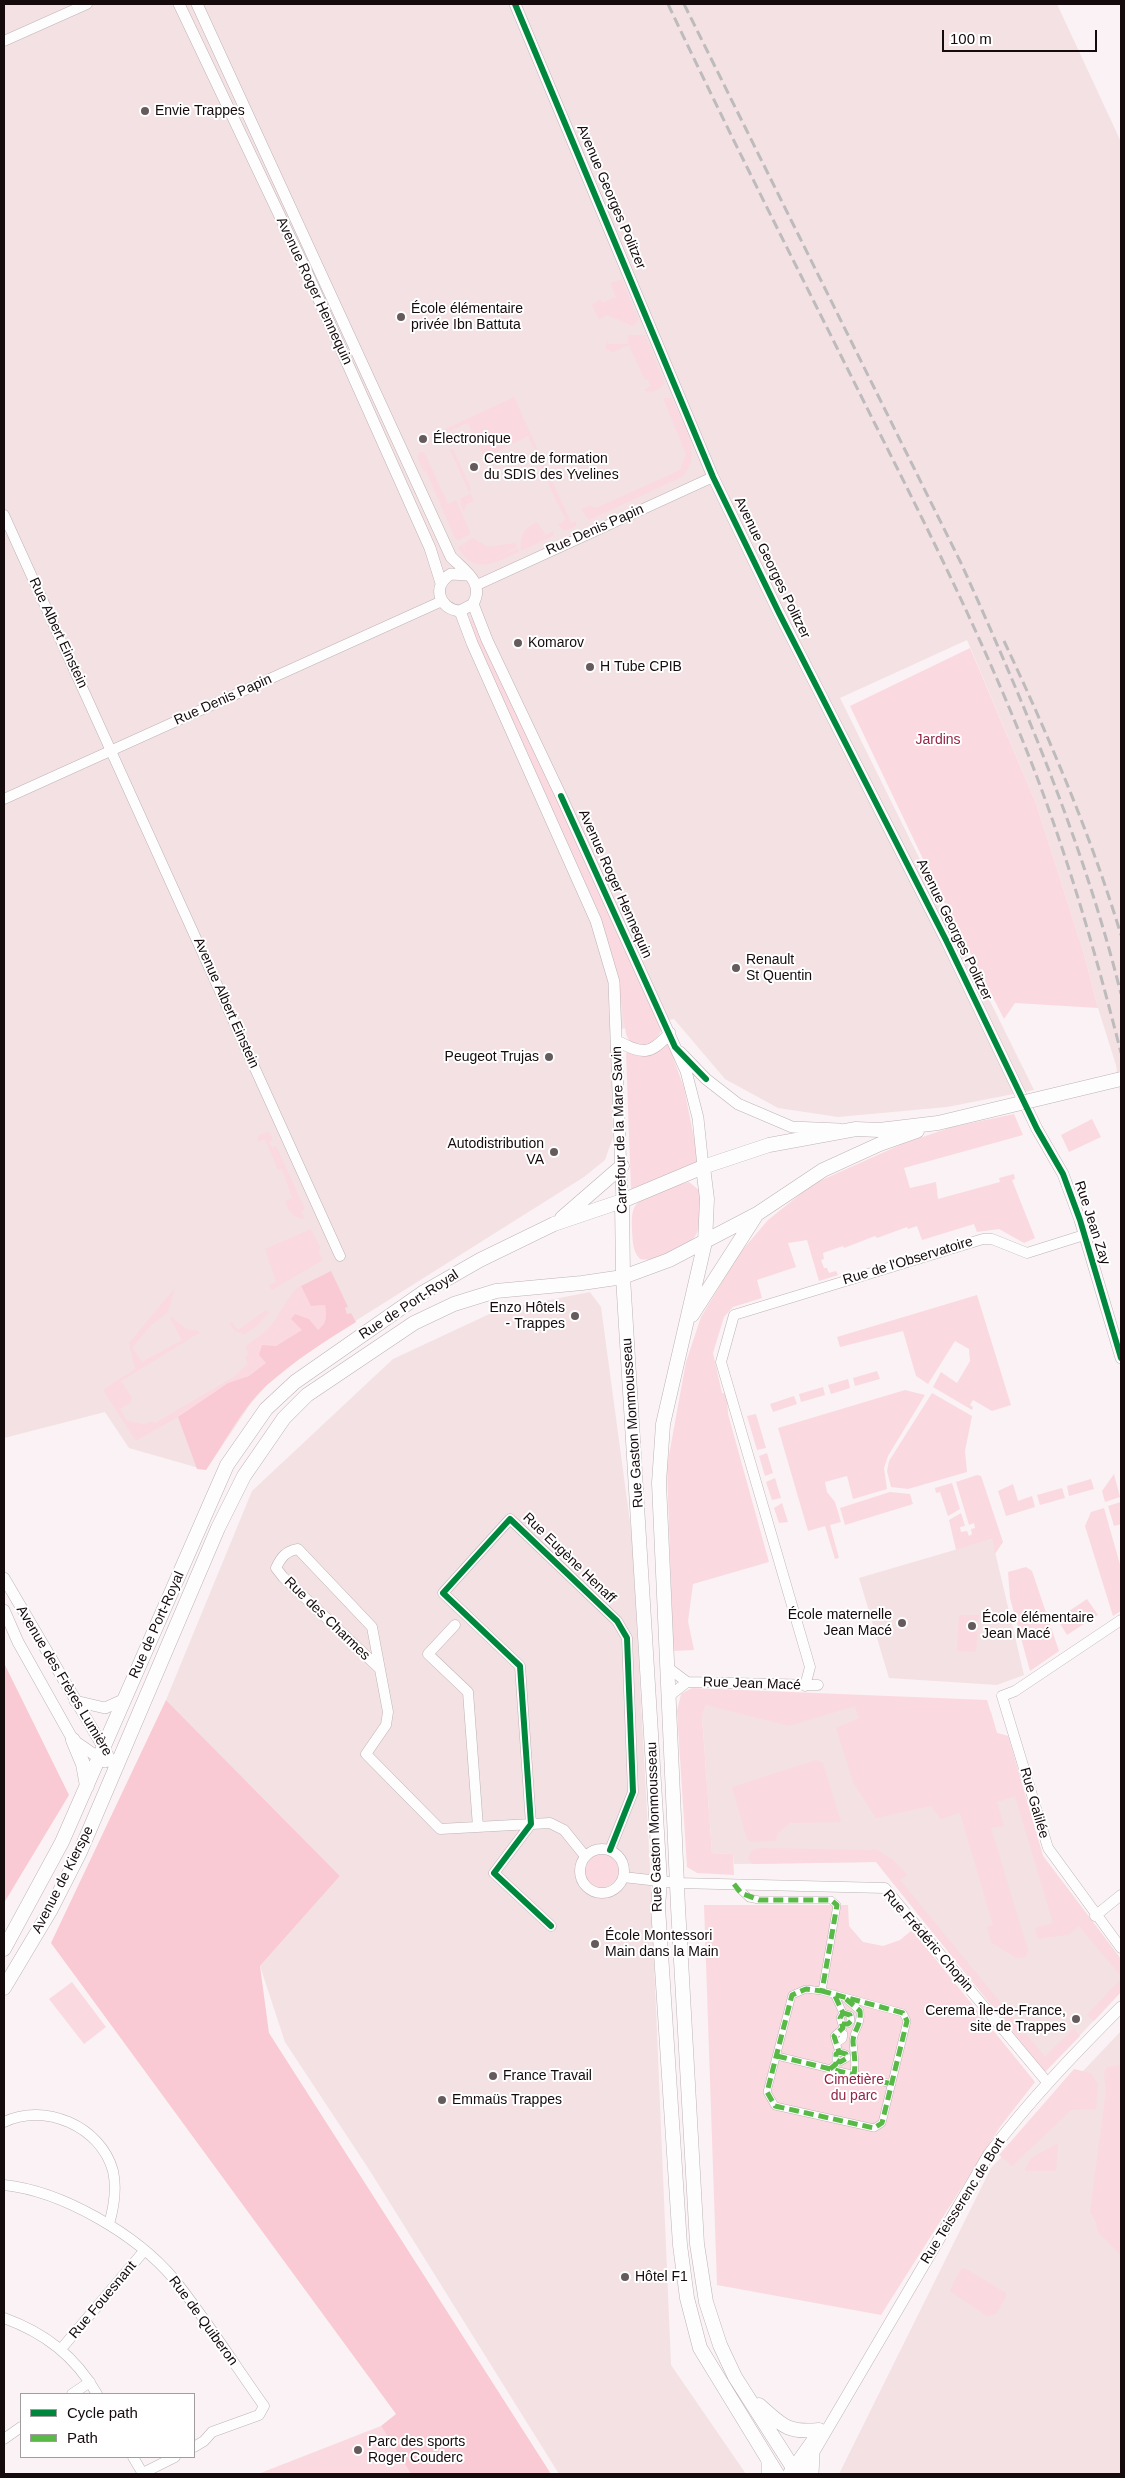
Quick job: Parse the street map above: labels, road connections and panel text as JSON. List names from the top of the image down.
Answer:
{
  "streets": {
    "main road": [
      "Carrefour de la Mare Savin",
      "Rue de Port-Royal",
      "Rue Gaston Monmousseau",
      "Avenue de Kierspe"
    ],
    "street": [
      "Avenue Georges Politzer",
      "Avenue Roger Hennequin",
      "Rue Denis Papin",
      "Rue Albert Einstein",
      "Avenue Albert Einstein",
      "Rue Jean Zay",
      "Rue de l'Observatoire",
      "Rue Eugène Henaff",
      "Rue des Charmes",
      "Avenue des Frères Lumière",
      "Rue Jean Macé",
      "Rue Galilée",
      "Rue Frédéric Chopin",
      "Rue Teisserenc de Bort",
      "Rue Fouesnant",
      "Rue de Quiberon"
    ]
  },
  "crossings": [
    ["Avenue Georges Politzer", "Rue Denis Papin"],
    ["Avenue Georges Politzer", "Rue Jean Zay"],
    ["Avenue Roger Hennequin", "Rue Denis Papin"],
    ["Avenue Roger Hennequin", "Carrefour de la Mare Savin"],
    ["Rue Denis Papin", "Rue Albert Einstein"],
    ["Rue Denis Papin", "Avenue Albert Einstein"],
    ["Rue Denis Papin", "Carrefour de la Mare Savin"],
    ["Rue Albert Einstein", "Avenue Albert Einstein"],
    ["Carrefour de la Mare Savin", "Rue de Port-Royal"],
    ["Carrefour de la Mare Savin", "Rue Gaston Monmousseau"],
    ["Rue Jean Zay", "Rue de l'Observatoire"],
    ["Rue de l'Observatoire", "Rue Jean Macé"],
    ["Rue de Port-Royal", "Rue Gaston Monmousseau"],
    ["Rue de Port-Royal", "Avenue des Frères Lumière"],
    ["Rue de Port-Royal", "Avenue de Kierspe"],
    ["Rue Gaston Monmousseau", "Rue Jean Macé"],
    ["Rue Gaston Monmousseau", "Rue Frédéric Chopin"],
    ["Rue Eugène Henaff", "Rue des Charmes"],
    ["Rue Eugène Henaff", "Rue Frédéric Chopin"],
    ["Rue des Charmes", "Rue Frédéric Chopin"],
    ["Avenue des Frères Lumière", "Avenue de Kierspe"],
    ["Rue Frédéric Chopin", "Rue Teisserenc de Bort"],
    ["Rue Fouesnant", "Rue de Quiberon"]
  ],
  "parks": ["Jardins", "Cimetière du parc"],
  "places": [
    "Envie Trappes",
    "École élémentaire privée Ibn Battuta",
    "Électronique",
    "Centre de formation du SDIS des Yvelines",
    "Komarov",
    "H Tube CPIB",
    "Renault St Quentin",
    "Peugeot Trujas",
    "Autodistribution VA",
    "Enzo Hôtels - Trappes",
    "École maternelle Jean Macé",
    "École élémentaire Jean Macé",
    "École Montessori Main dans la Main",
    "Cerema Île-de-France, site de Trappes",
    "France Travail",
    "Emmaüs Trappes",
    "Hôtel F1",
    "Parc des sports Roger Couderc"
  ],
  "legend": ["Cycle path", "Path"],
  "scale_bar": "100 m"
}
